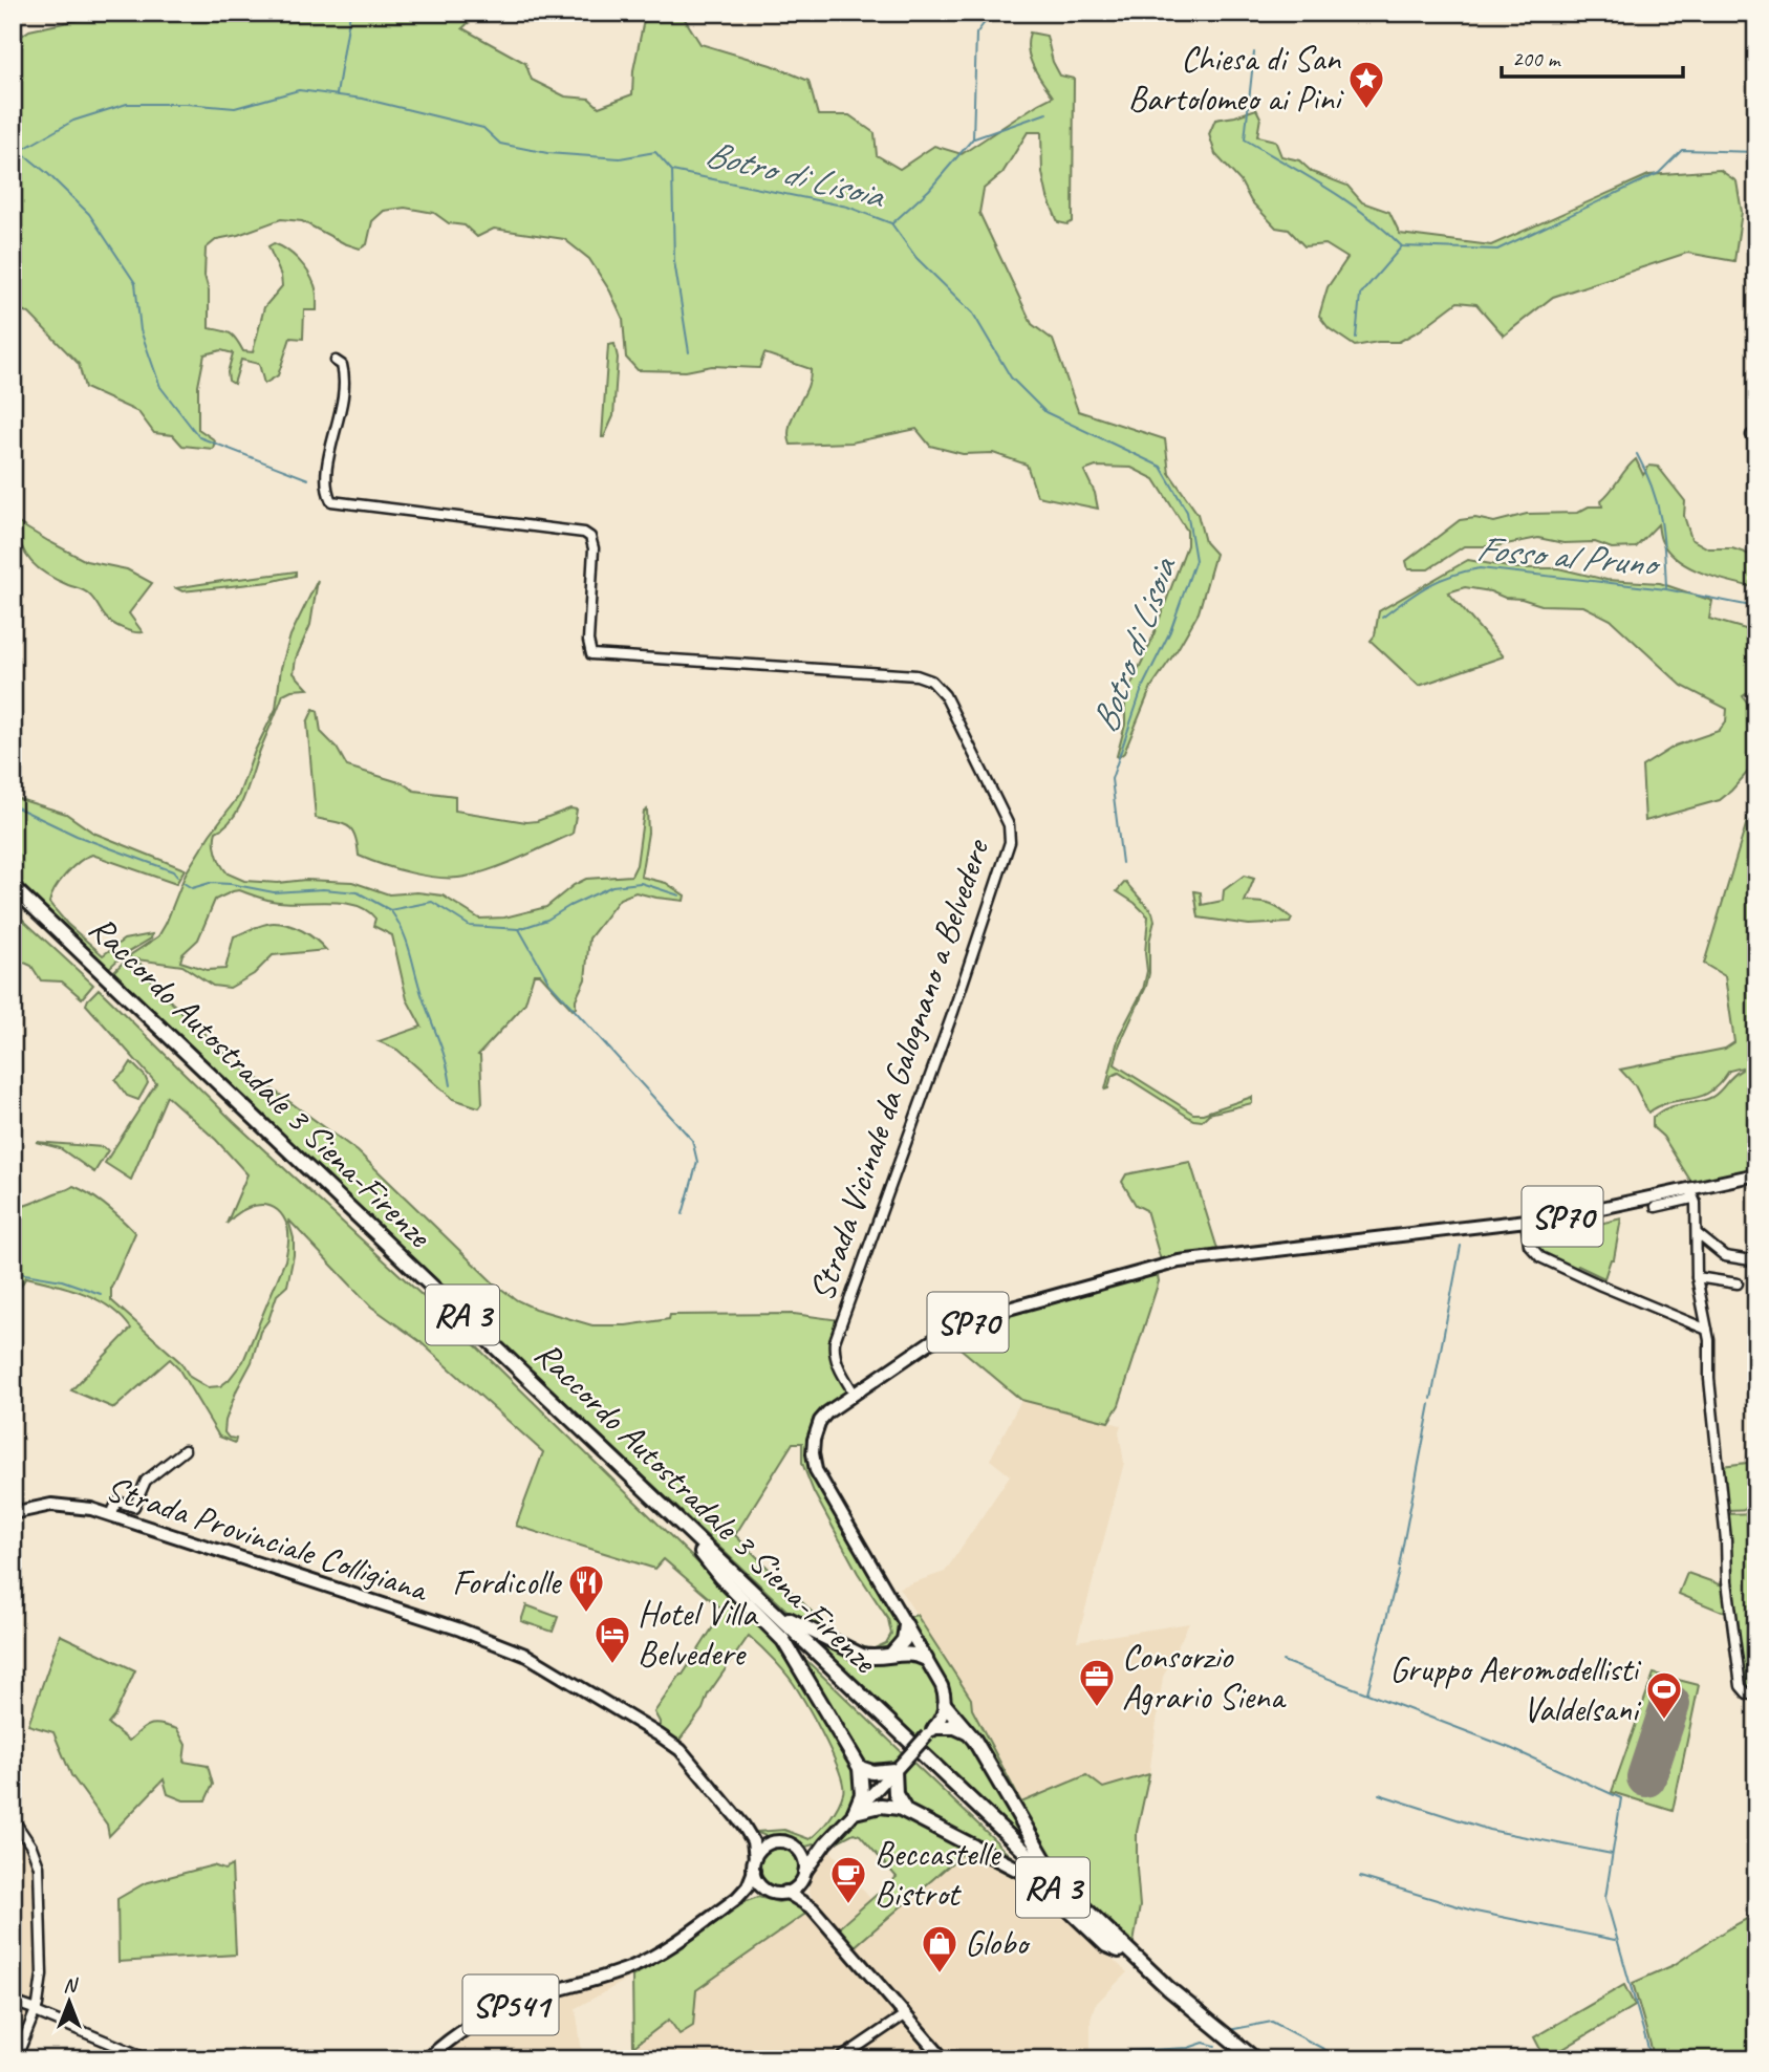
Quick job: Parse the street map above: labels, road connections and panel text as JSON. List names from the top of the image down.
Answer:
{
  "streets": {
    "highway": ["Raccordo Autostradale 3 Siena-Firenze", "RA 3"],
    "main road": ["SP70", "Strada Provinciale Colligiana", "SP541"],
    "street": ["Strada Vicinale da Galognano a Belvedere"]
  },
  "crossings": [
    ["Strada Vicinale da Galognano a Belvedere", "SP70"],
    ["Strada Provinciale Colligiana", "SP541"]
  ],
  "water": ["Botro di Lisoia", "Fosso al Pruno"],
  "places": {
    "place": ["Chiesa di San Bartolomeo ai Pini"],
    "restaurant": ["Fordicolle"],
    "hotel": ["Hotel Villa Belvedere"],
    "office": ["Consorzio Agrario Siena"],
    "sports": ["Gruppo Aeromodellisti Valdelsani"],
    "cafe": ["Beccastelle Bistrot"],
    "shop": ["Globo"]
  },
  "scale_bar": "200 m",
  "north": "top"
}
